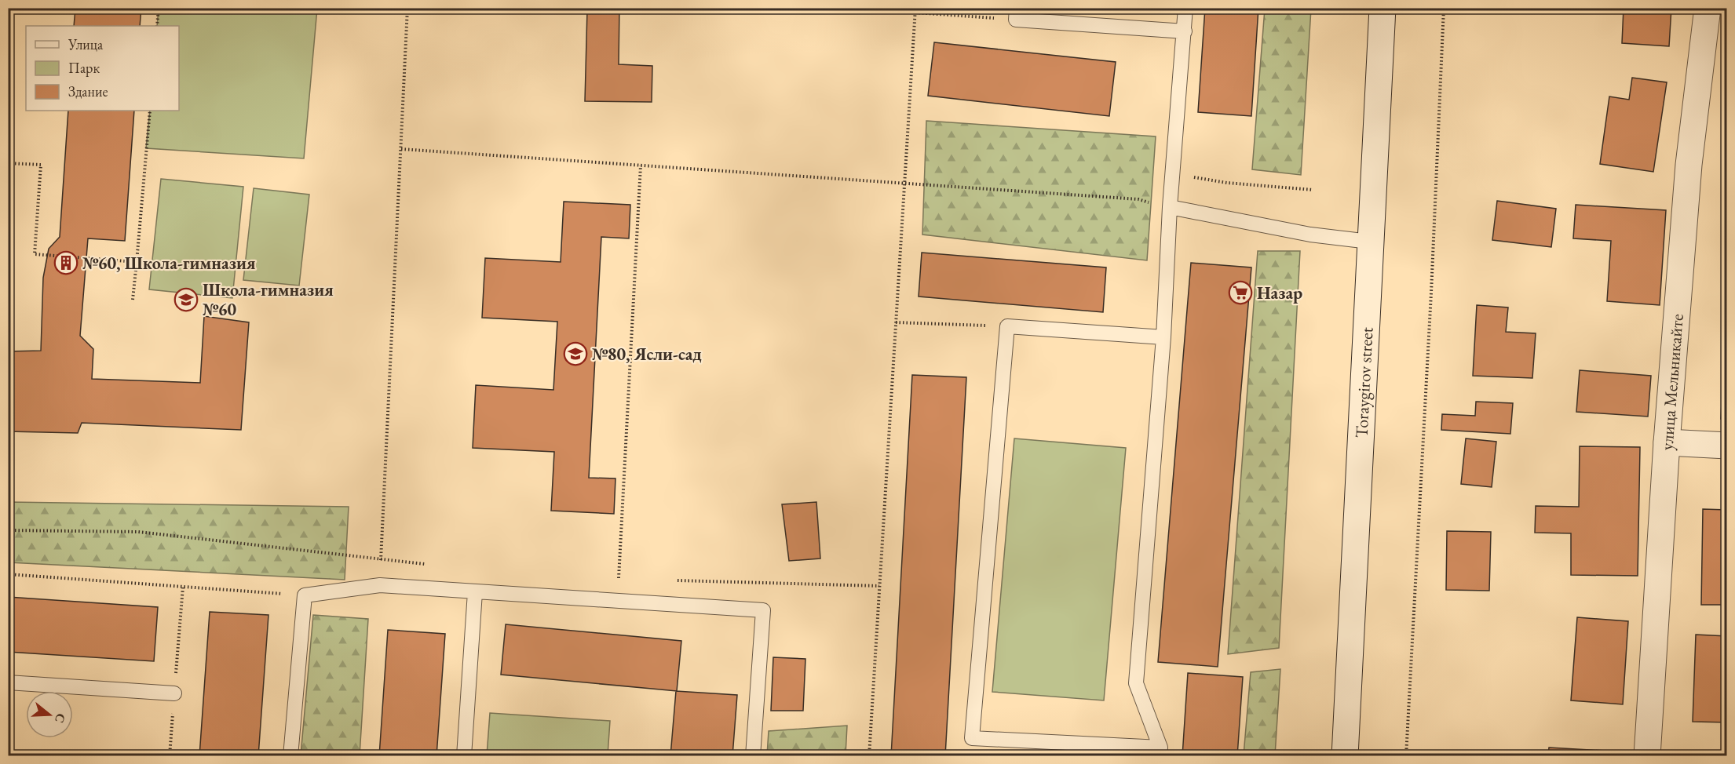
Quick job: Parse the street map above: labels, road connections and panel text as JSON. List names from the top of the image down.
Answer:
{
  "streets": {
    "street": ["улица Мельникайте", "Toraygirov street"]
  },
  "places": {
    "building": ["№60, Школа-гимназия"],
    "supermarket": ["Назар"],
    "school or university": ["Школа-гимназия №60", "№80, Ясли-сад"]
  },
  "legend": ["Улица", "Парк", "Здание"],
  "north": "right"
}
